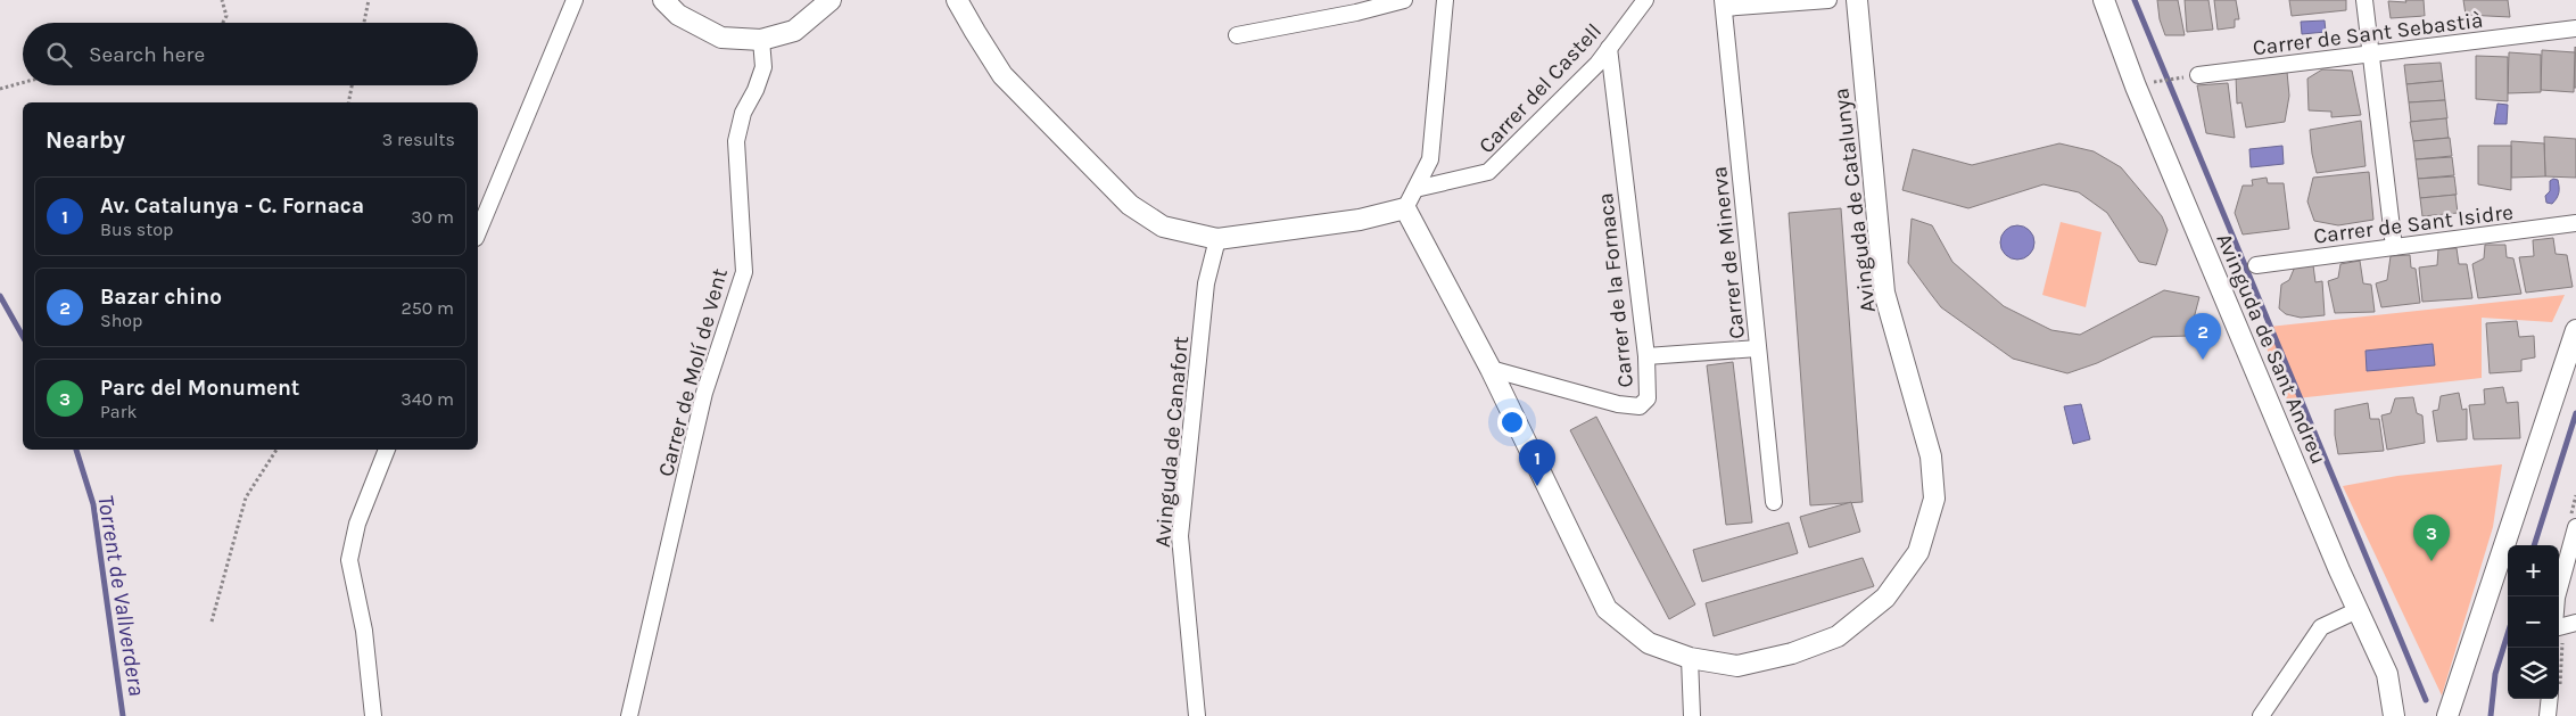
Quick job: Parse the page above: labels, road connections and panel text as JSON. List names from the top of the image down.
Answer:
{
  "streets": {
    "street": [
      "Carrer de Sant Sebastià",
      "Carrer del Castell",
      "Avinguda de Catalunya",
      "Carrer de Sant Isidre",
      "Carrer de Minerva",
      "Carrer de la Fornaca",
      "Avinguda de Sant Andreu",
      "Carrer de Molí de Vent",
      "Avinguda de Canafort"
    ]
  },
  "crossings": [
    ["Carrer del Castell", "Carrer de la Fornaca"],
    ["Avinguda de Catalunya", "Carrer de la Fornaca"]
  ],
  "water": ["Torrent de Vallverdera"],
  "page": {
    "search": "Search here",
    "heading": ["Nearby", "3 results"],
    "list": [
      {
        "mark": "1",
        "name": "Av. Catalunya - C. Fornaca",
        "note": "Bus stop",
        "value": "30 m"
      },
      {
        "mark": "2",
        "name": "Bazar chino",
        "note": "Shop",
        "value": "250 m"
      },
      {
        "mark": "3",
        "name": "Parc del Monument",
        "note": "Park",
        "value": "340 m"
      }
    ],
    "pins": ["2", "1", "3"],
    "map_buttons": ["+", "−"]
  }
}
